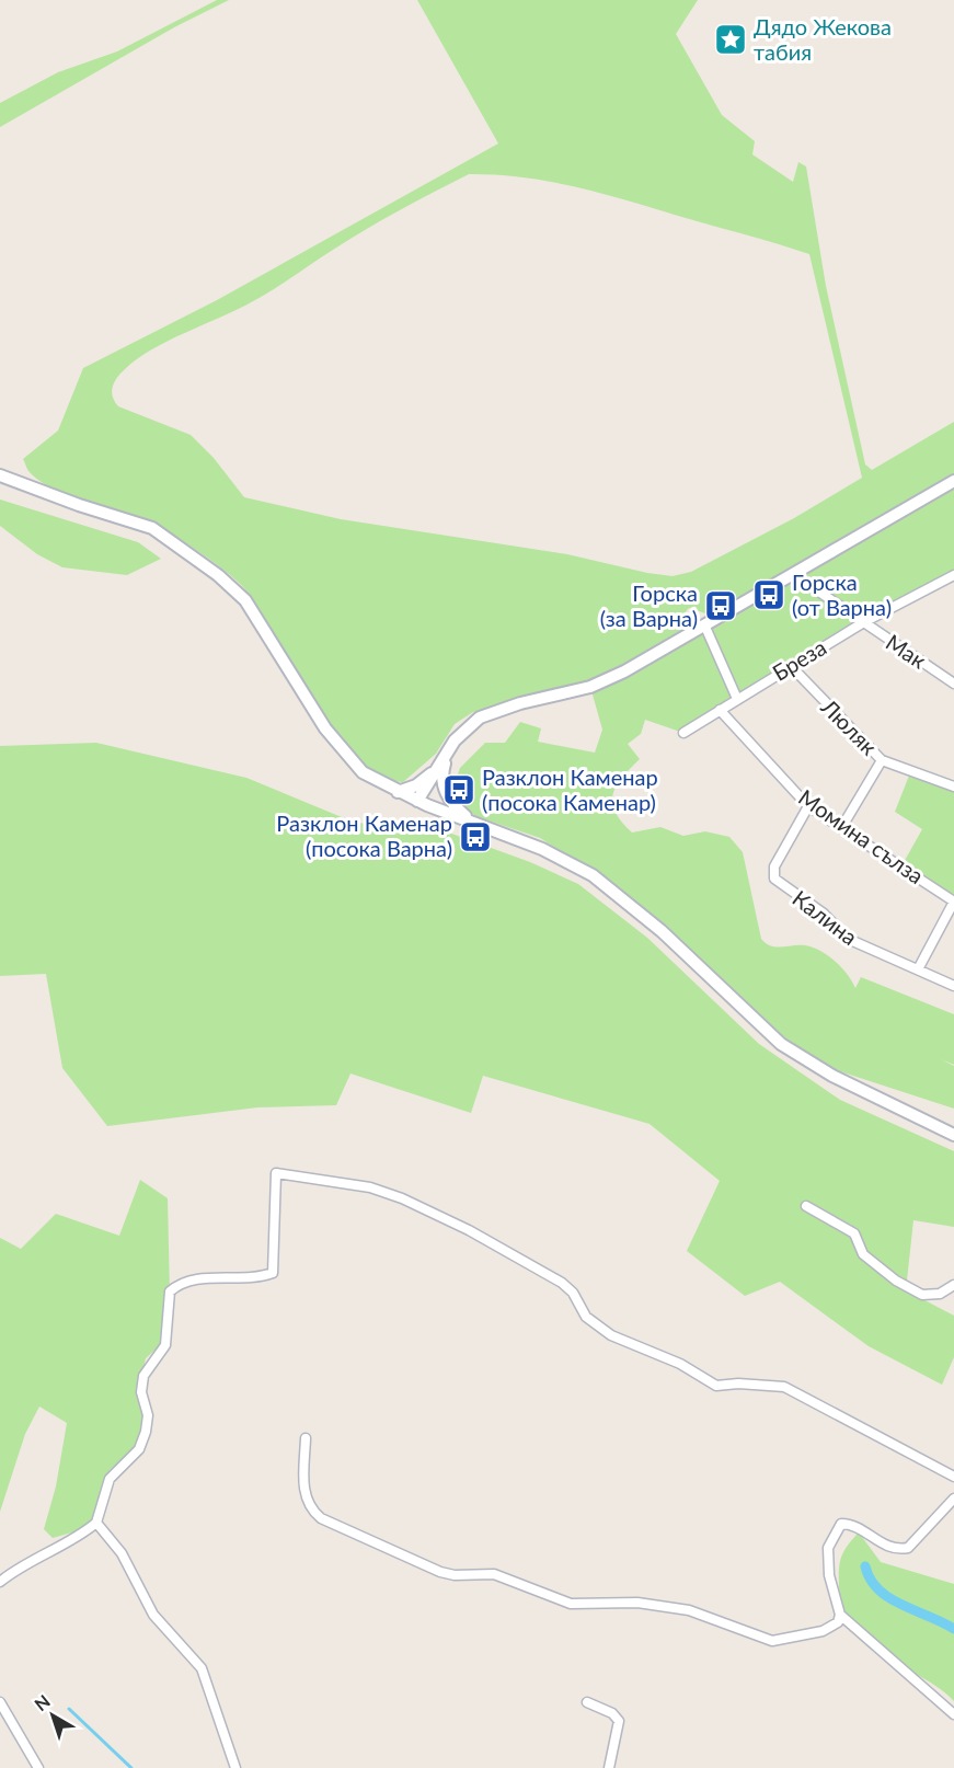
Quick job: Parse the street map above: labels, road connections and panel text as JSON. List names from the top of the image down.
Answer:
{
  "streets": {
    "street": [
      "Мак",
      "Бреза",
      "Люляк",
      "Момина сълза",
      "Калина"
    ]
  },
  "crossings": [
    ["Мак", "Бреза"],
    ["Бреза", "Люляк"],
    ["Бреза", "Момина сълза"],
    ["Момина сълза", "Калина"]
  ],
  "places": {
    "place": ["Дядо Жекова табия"],
    "bus stop": [
      "Горска (от Варна)",
      "Горска (за Варна)",
      "Разклон Каменар (посока Каменар)",
      "Разклон Каменар (посока Варна)"
    ]
  },
  "north": "top left"
}
